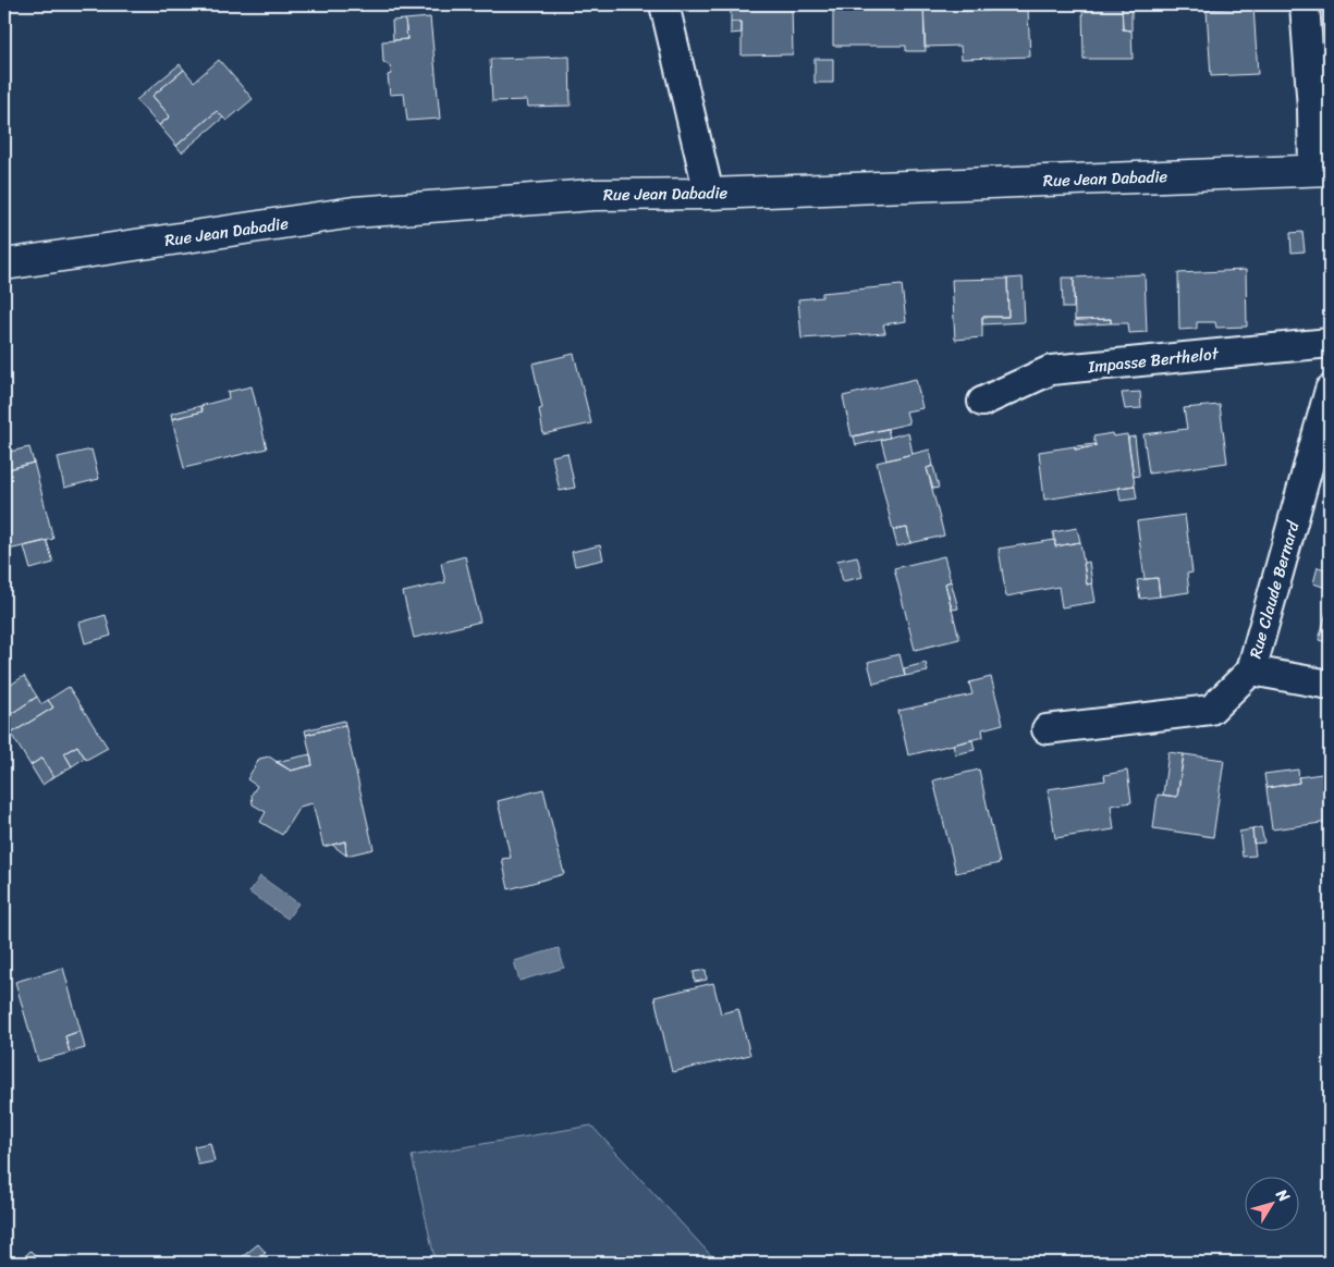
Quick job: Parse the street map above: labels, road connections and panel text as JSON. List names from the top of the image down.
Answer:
{
  "streets": {
    "street": ["Rue Jean Dabadie", "Impasse Berthelot", "Rue Claude Bernard"]
  },
  "north": "top right"
}
